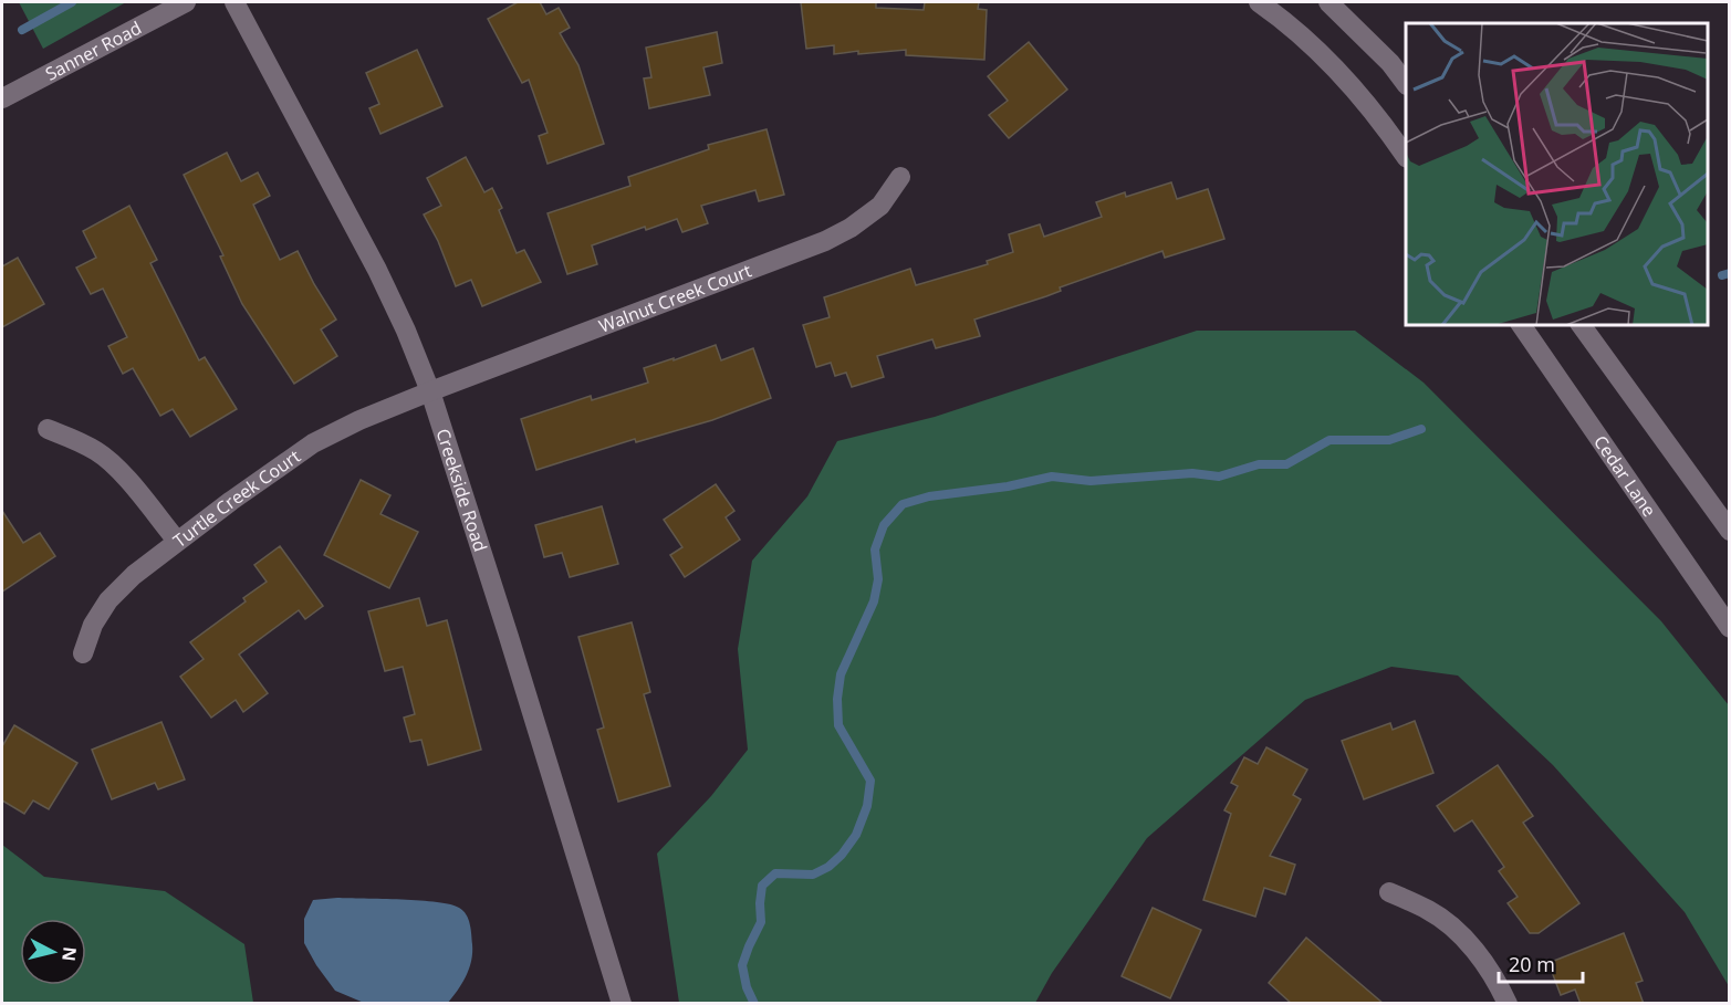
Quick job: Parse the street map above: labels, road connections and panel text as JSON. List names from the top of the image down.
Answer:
{
  "streets": {
    "street": [
      "Sanner Road",
      "Walnut Creek Court",
      "Cedar Lane",
      "Creekside Road",
      "Turtle Creek Court"
    ]
  },
  "crossings": [
    ["Walnut Creek Court", "Creekside Road"],
    ["Walnut Creek Court", "Turtle Creek Court"],
    ["Creekside Road", "Turtle Creek Court"]
  ],
  "scale_bar": "20 m",
  "north": "right"
}
